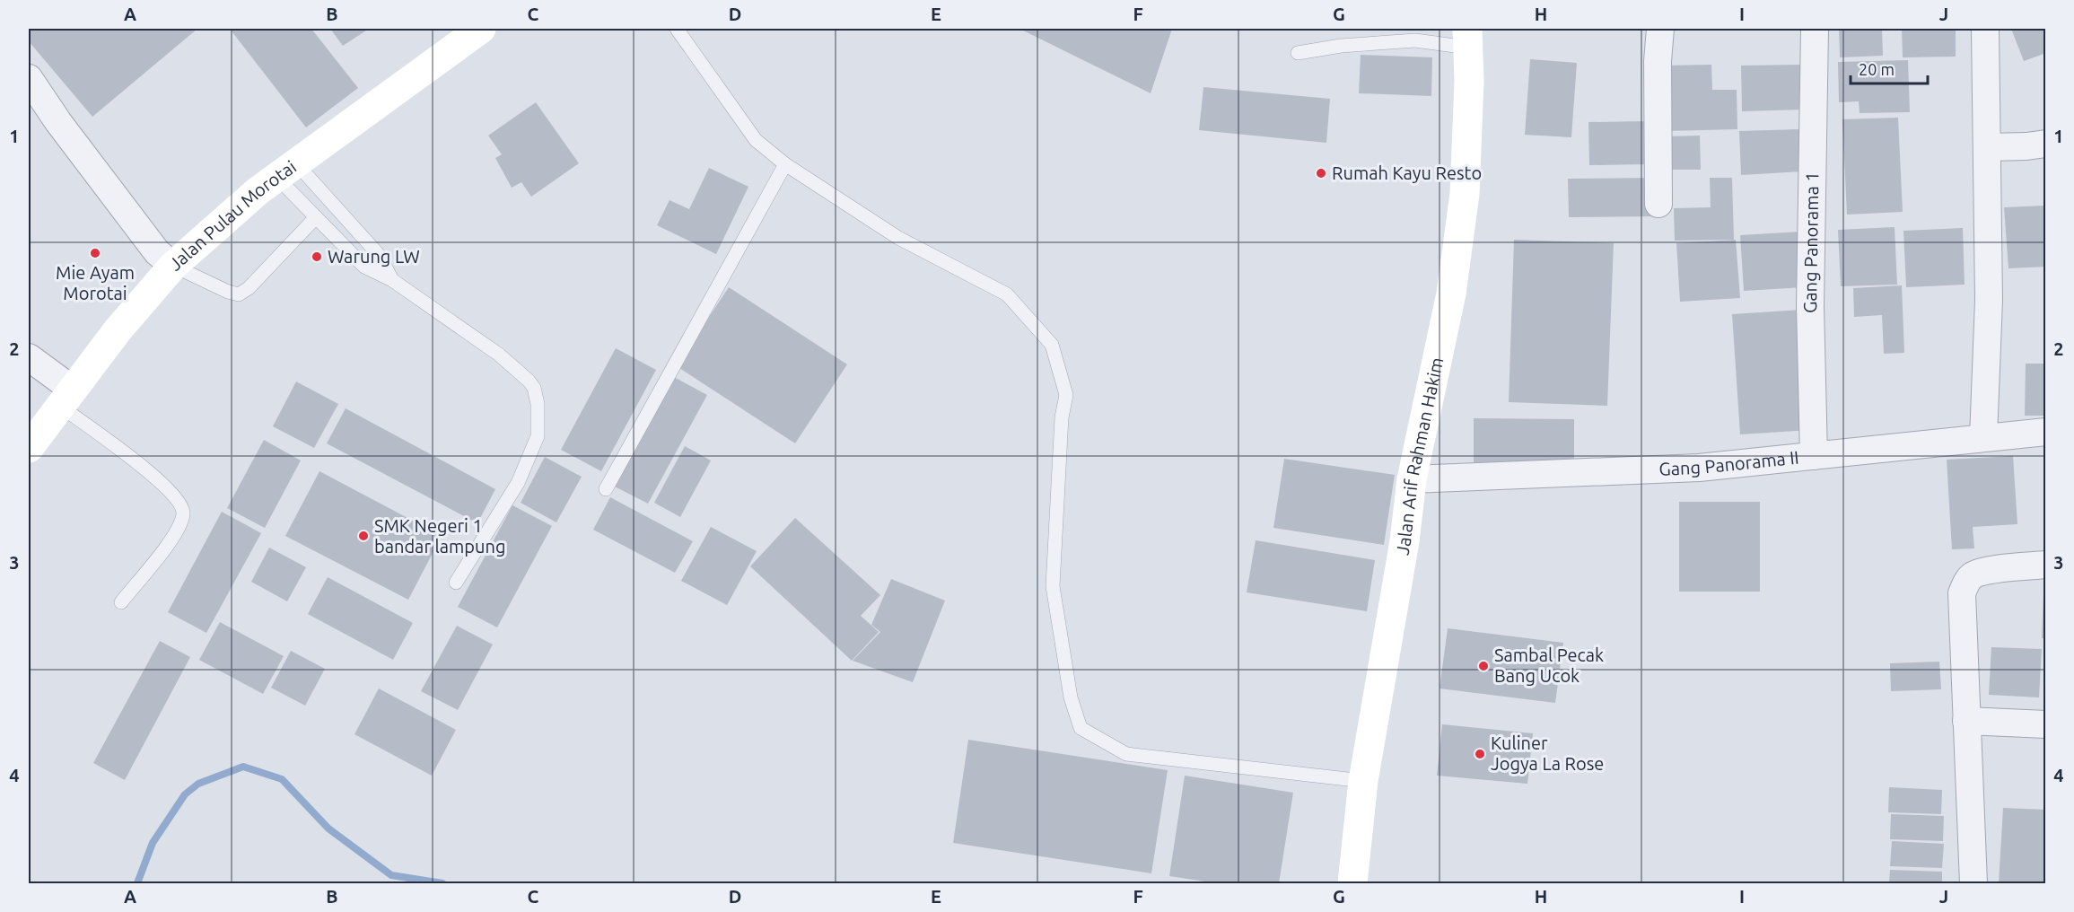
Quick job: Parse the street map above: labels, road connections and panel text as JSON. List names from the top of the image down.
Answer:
{
  "streets": {
    "street": [
      "Jalan Pulau Morotai",
      "Gang Panorama 1",
      "Jalan Arif Rahman Hakim",
      "Gang Panorama II"
    ]
  },
  "crossings": [
    ["Gang Panorama 1", "Gang Panorama II"],
    ["Jalan Arif Rahman Hakim", "Gang Panorama II"]
  ],
  "places": [
    "Rumah Kayu Resto",
    "Mie Ayam Morotai",
    "Warung LW",
    "SMK Negeri 1 bandar lampung",
    "Sambal Pecak Bang Ucok",
    "Kuliner Jogya La Rose"
  ],
  "scale_bar": "20 m",
  "grid": {
    "columns": [
      "A",
      "B",
      "C",
      "D",
      "E",
      "F",
      "G",
      "H",
      "I",
      "J"
    ],
    "rows": [
      "1",
      "2",
      "3",
      "4"
    ]
  }
}
